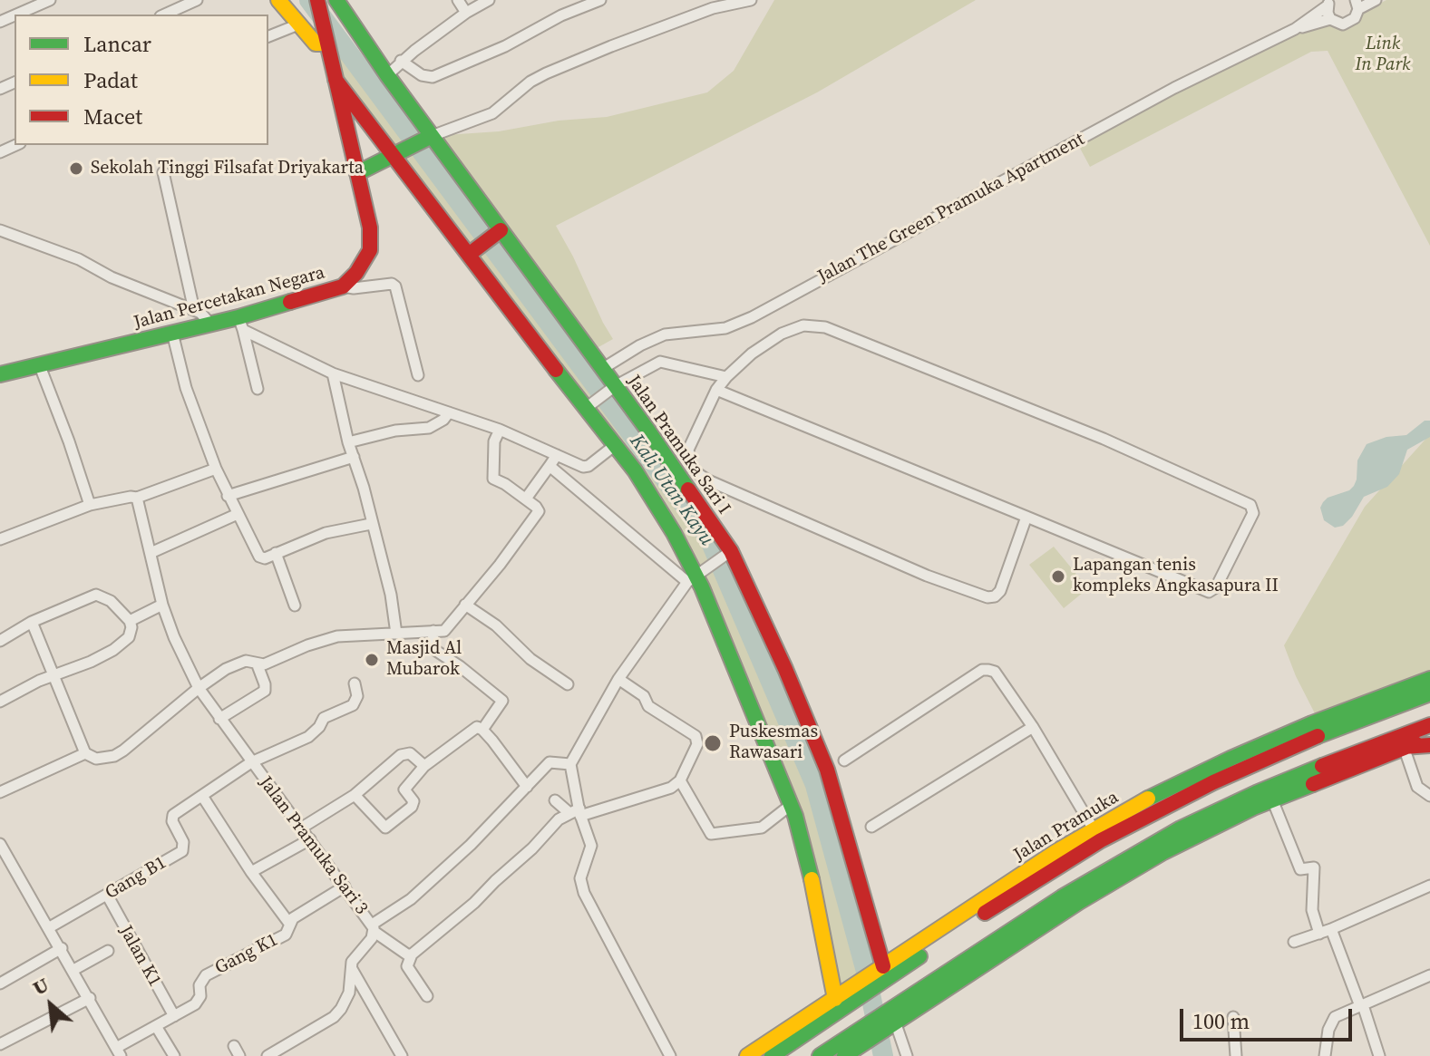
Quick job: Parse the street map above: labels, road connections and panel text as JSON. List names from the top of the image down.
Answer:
{
  "streets": {
    "main road": ["Jalan Percetakan Negara", "Jalan Pramuka Sari I", "Jalan Pramuka"],
    "street": [
      "Jalan The Green Pramuka Apartment",
      "Jalan Pramuka Sari 3",
      "Gang B1",
      "Gang K1",
      "Jalan K1"
    ]
  },
  "crossings": [
    ["Jalan The Green Pramuka Apartment", "Jalan Pramuka Sari I"],
    ["Jalan Pramuka Sari I", "Jalan Pramuka"],
    ["Jalan Pramuka Sari 3", "Gang B1"],
    ["Jalan Pramuka Sari 3", "Gang K1"],
    ["Gang B1", "Jalan K1"],
    ["Gang K1", "Jalan K1"]
  ],
  "water": ["Kali Utan Kayu"],
  "parks": ["Link In Park"],
  "places": [
    "Sekolah Tinggi Filsafat Driyakarta",
    "Lapangan tenis kompleks Angkasapura II",
    "Masjid Al Mubarok",
    "Puskesmas Rawasari"
  ],
  "legend": ["Lancar", "Padat", "Macet"],
  "scale_bar": "100 m",
  "north": "top left"
}
